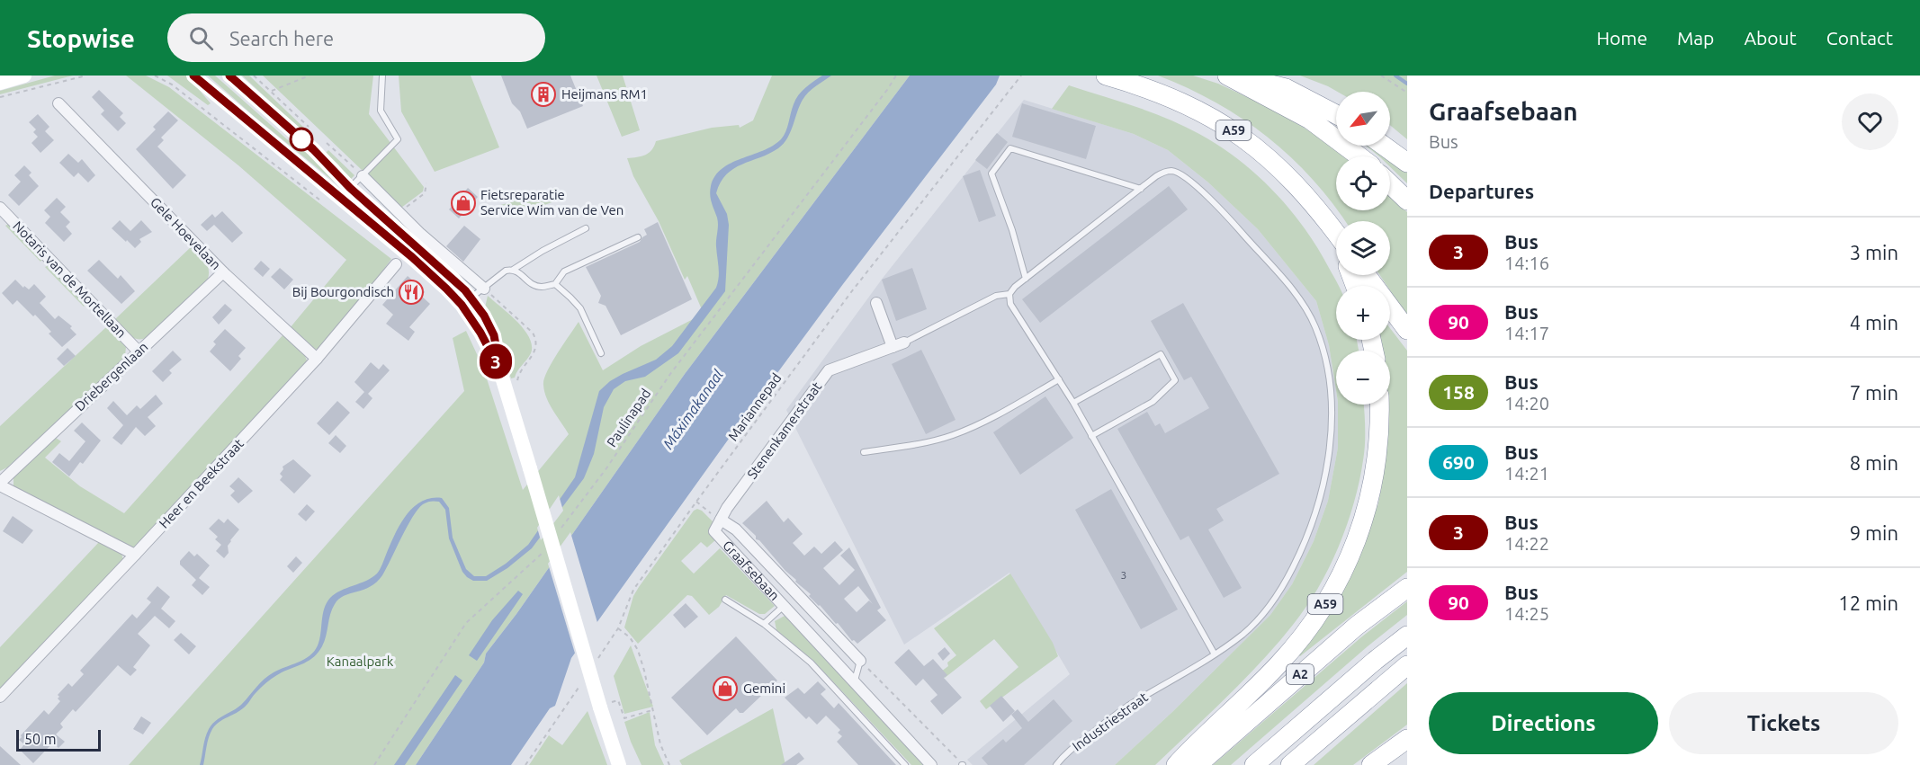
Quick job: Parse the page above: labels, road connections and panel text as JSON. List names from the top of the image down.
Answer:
{
  "streets": {
    "highway": ["A59", "A2"],
    "street": [
      "Gele Hoevelaan",
      "Notaris van de Mortellaan",
      "Driebergenlaan",
      "Stenenkamerstraat",
      "Heer en Beekstraat",
      "Graafsebaan"
    ],
    "lane": ["Industriestraat"],
    "path": ["Mariannepad", "Paulinapad"]
  },
  "crossings": [
    ["Gele Hoevelaan", "Driebergenlaan"],
    ["Gele Hoevelaan", "Heer en Beekstraat"],
    ["Notaris van de Mortellaan", "Driebergenlaan"],
    ["Stenenkamerstraat", "Graafsebaan"]
  ],
  "water": ["Máximakanaal"],
  "parks": ["Kanaalpark"],
  "places": {
    "building": ["Heijmans RM1"],
    "shop": ["Fietsreparatie Service Wim van de Ven", "Gemini"],
    "restaurant": ["Bij Bourgondisch"]
  },
  "lines": ["bus line 3"],
  "house_numbers": ["3"],
  "scale_bar": "50 m",
  "north": "bottom left",
  "page": {
    "header": "Stopwise",
    "search": "Search here",
    "nav": [
      "Home",
      "Map",
      "About",
      "Contact"
    ],
    "on_map": "3",
    "heading": [
      ["Graafsebaan", "Bus"],
      "Departures"
    ],
    "map_buttons": ["+", "−"],
    "list": [
      {
        "mark": "3",
        "name": "Bus",
        "note": "14:16",
        "value": "3 min"
      },
      {
        "mark": "90",
        "name": "Bus",
        "note": "14:17",
        "value": "4 min"
      },
      {
        "mark": "158",
        "name": "Bus",
        "note": "14:20",
        "value": "7 min"
      },
      {
        "mark": "690",
        "name": "Bus",
        "note": "14:21",
        "value": "8 min"
      },
      {
        "mark": "3",
        "name": "Bus",
        "note": "14:22",
        "value": "9 min"
      },
      {
        "mark": "90",
        "name": "Bus",
        "note": "14:25",
        "value": "12 min"
      }
    ],
    "buttons": ["Directions", "Tickets"],
    "scale": "50 m"
  }
}
